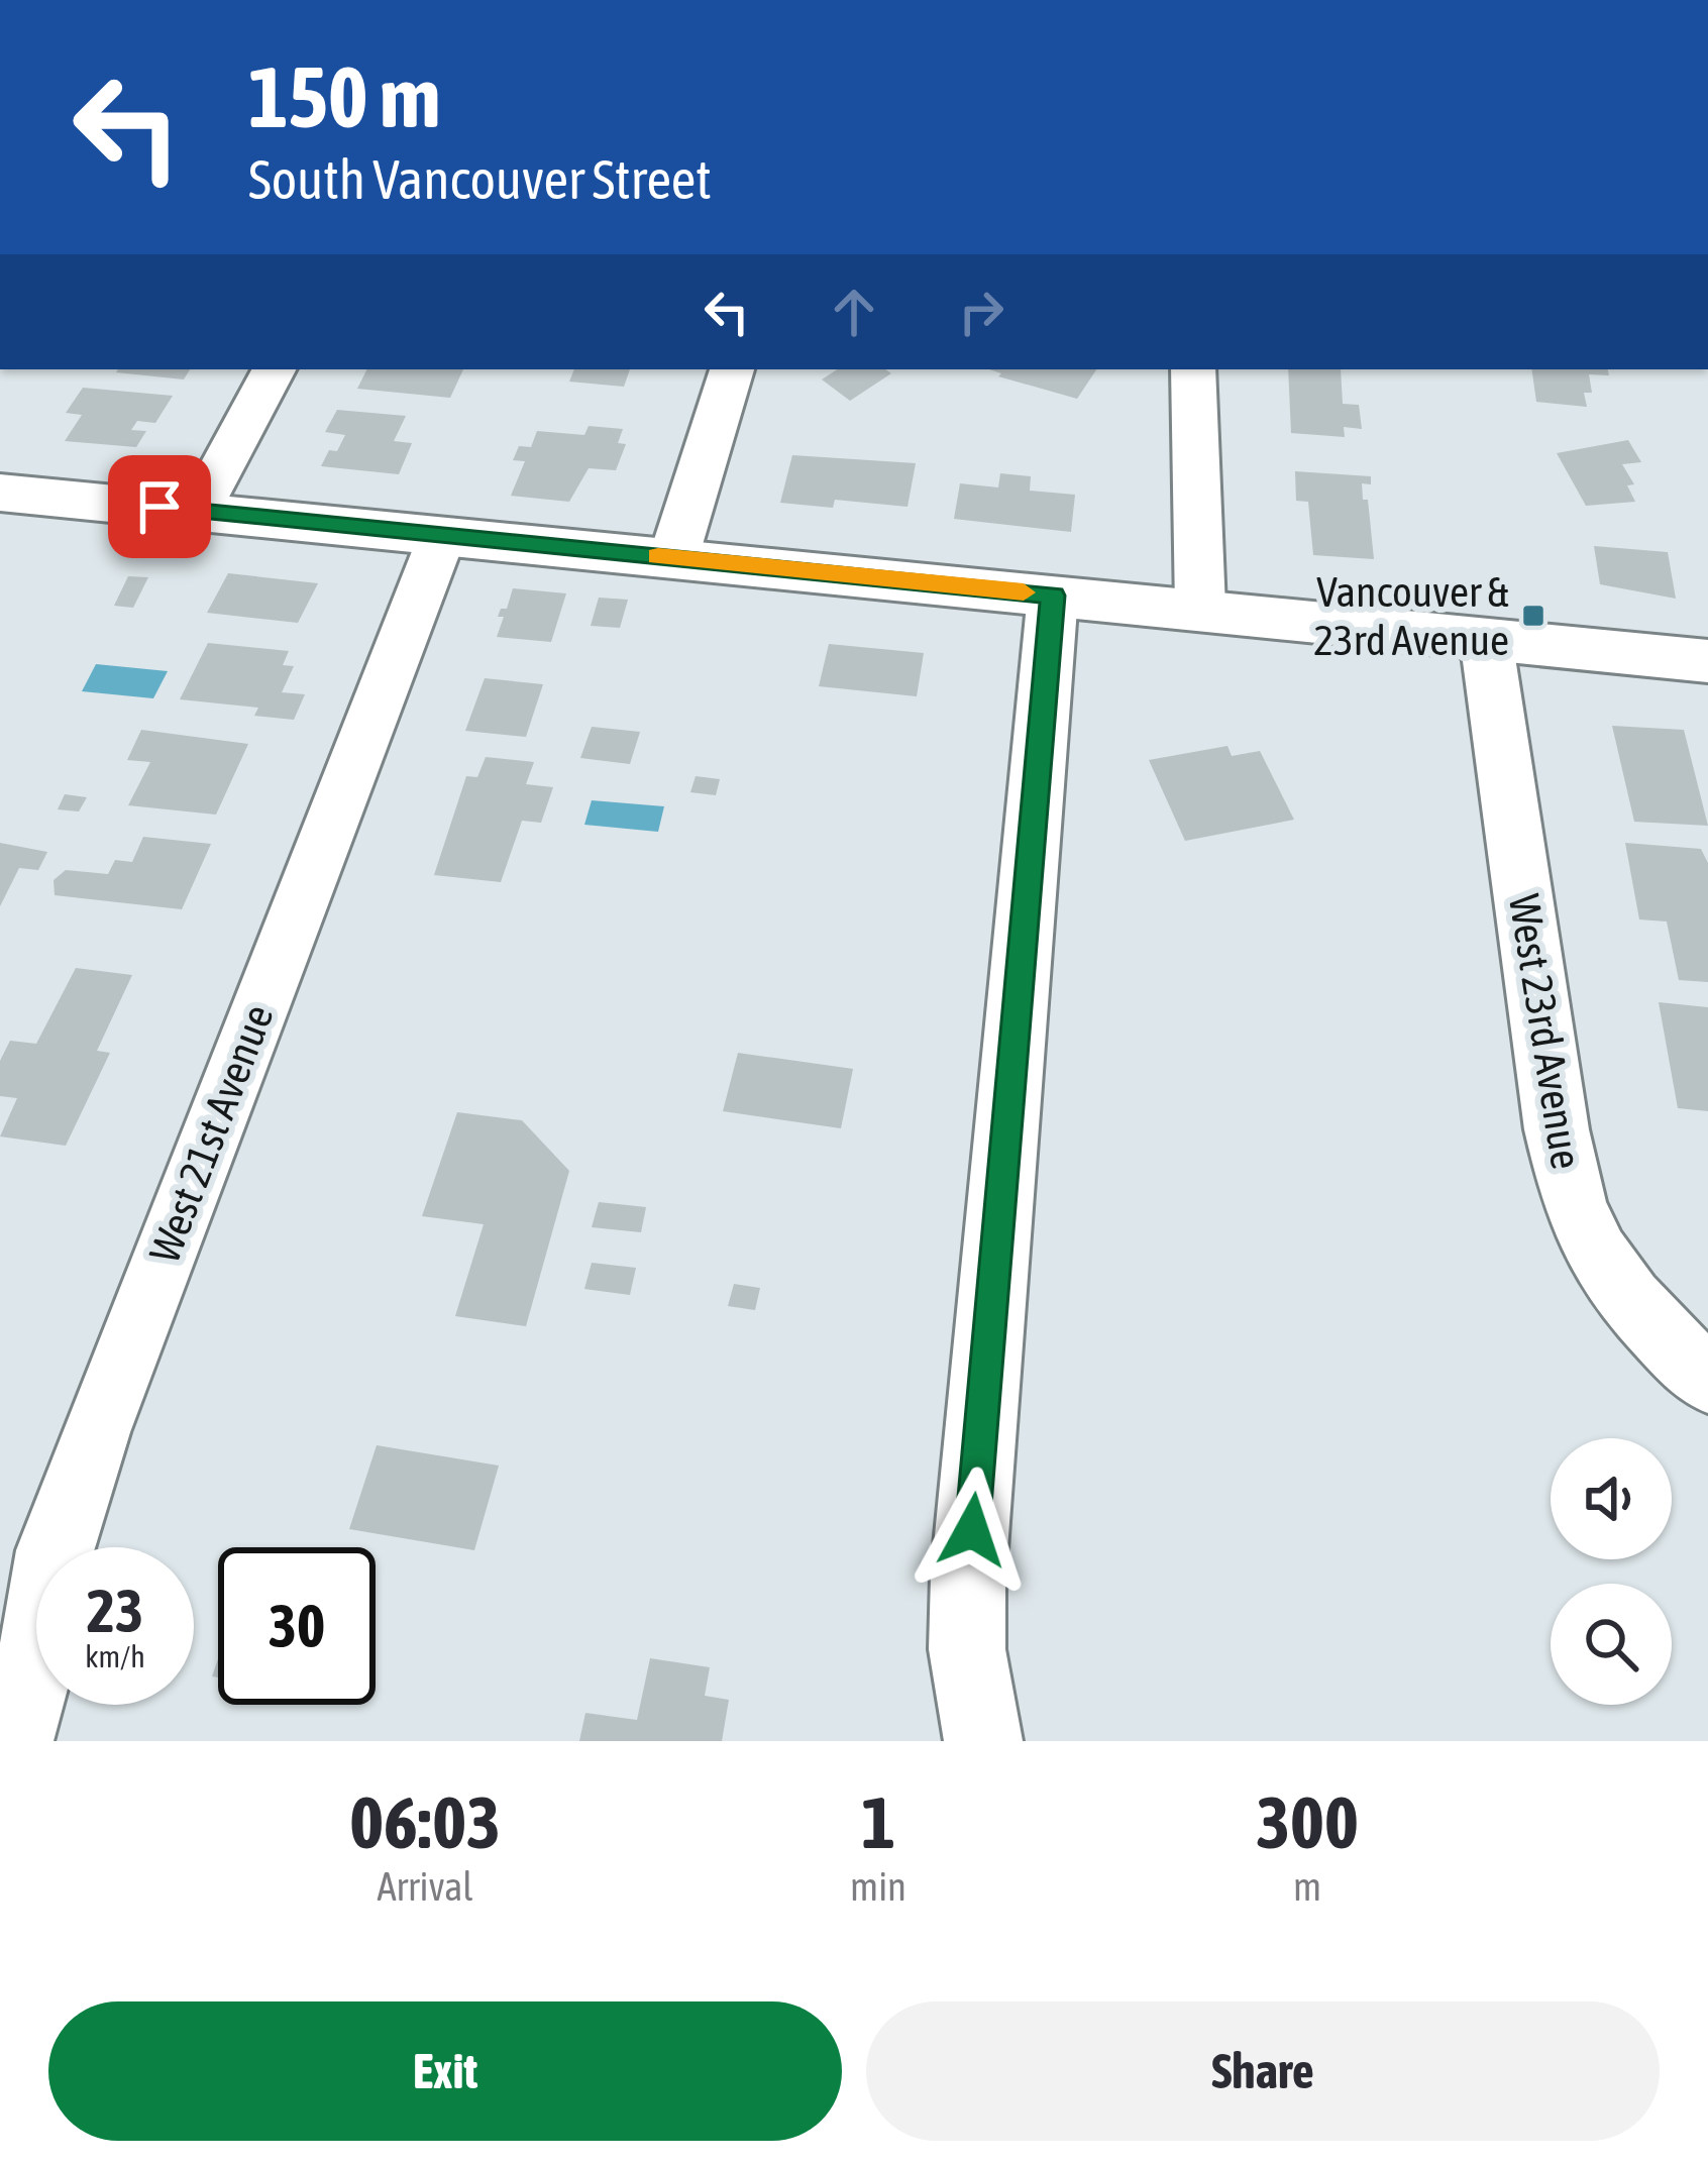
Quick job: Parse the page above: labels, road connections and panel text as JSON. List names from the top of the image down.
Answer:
{
  "streets": {
    "street": ["West 23rd Avenue", "West 21st Avenue"]
  },
  "places": {
    "transit": ["Vancouver & 23rd Avenue"]
  },
  "page": {
    "turn": ["150 m", "South Vancouver Street"],
    "speed": "23 km/h",
    "limit": "30",
    "eta": [
      "06:03",
      "Arrival",
      "1",
      "min",
      "300",
      "m"
    ],
    "buttons": ["Exit", "Share"]
  }
}
